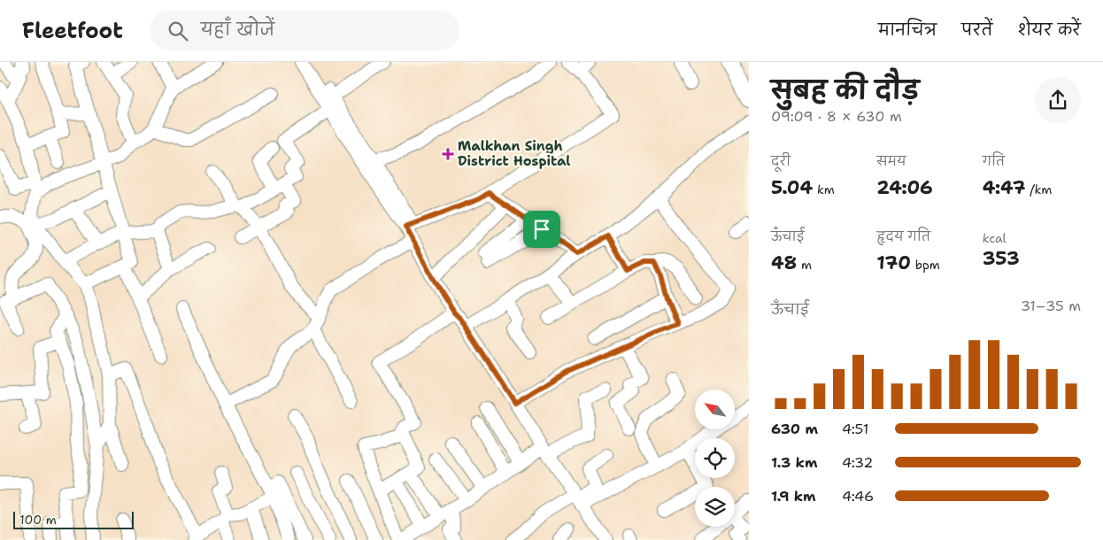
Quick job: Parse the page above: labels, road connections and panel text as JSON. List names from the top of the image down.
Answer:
{
  "places": {
    "health": ["Malkhan Singh District Hospital"]
  },
  "scale_bar": "100 m",
  "north": "top left",
  "page": {
    "header": "Fleetfoot",
    "search": "यहाँ खोजें",
    "nav": ["मानचित्र", "परतें", "शेयर करें"],
    "heading": ["सुबह की दौड़", "09:09 · 8 × 630 m"],
    "stats": [
      ["दूरी", "5.04 km"],
      ["समय", "24:06"],
      ["गति", "4:47 /km"],
      ["ऊँचाई", "48 m"],
      ["हृदय गति", "170 bpm"],
      ["kcal", "353"]
    ],
    "chart": ["ऊँचाई", "31–35 m"],
    "list": [
      {
        "name": "630 m",
        "note": "4:51"
      },
      {
        "name": "1.3 km",
        "note": "4:32"
      },
      {
        "name": "1.9 km",
        "note": "4:46"
      }
    ],
    "scale": "100 m"
  }
}
